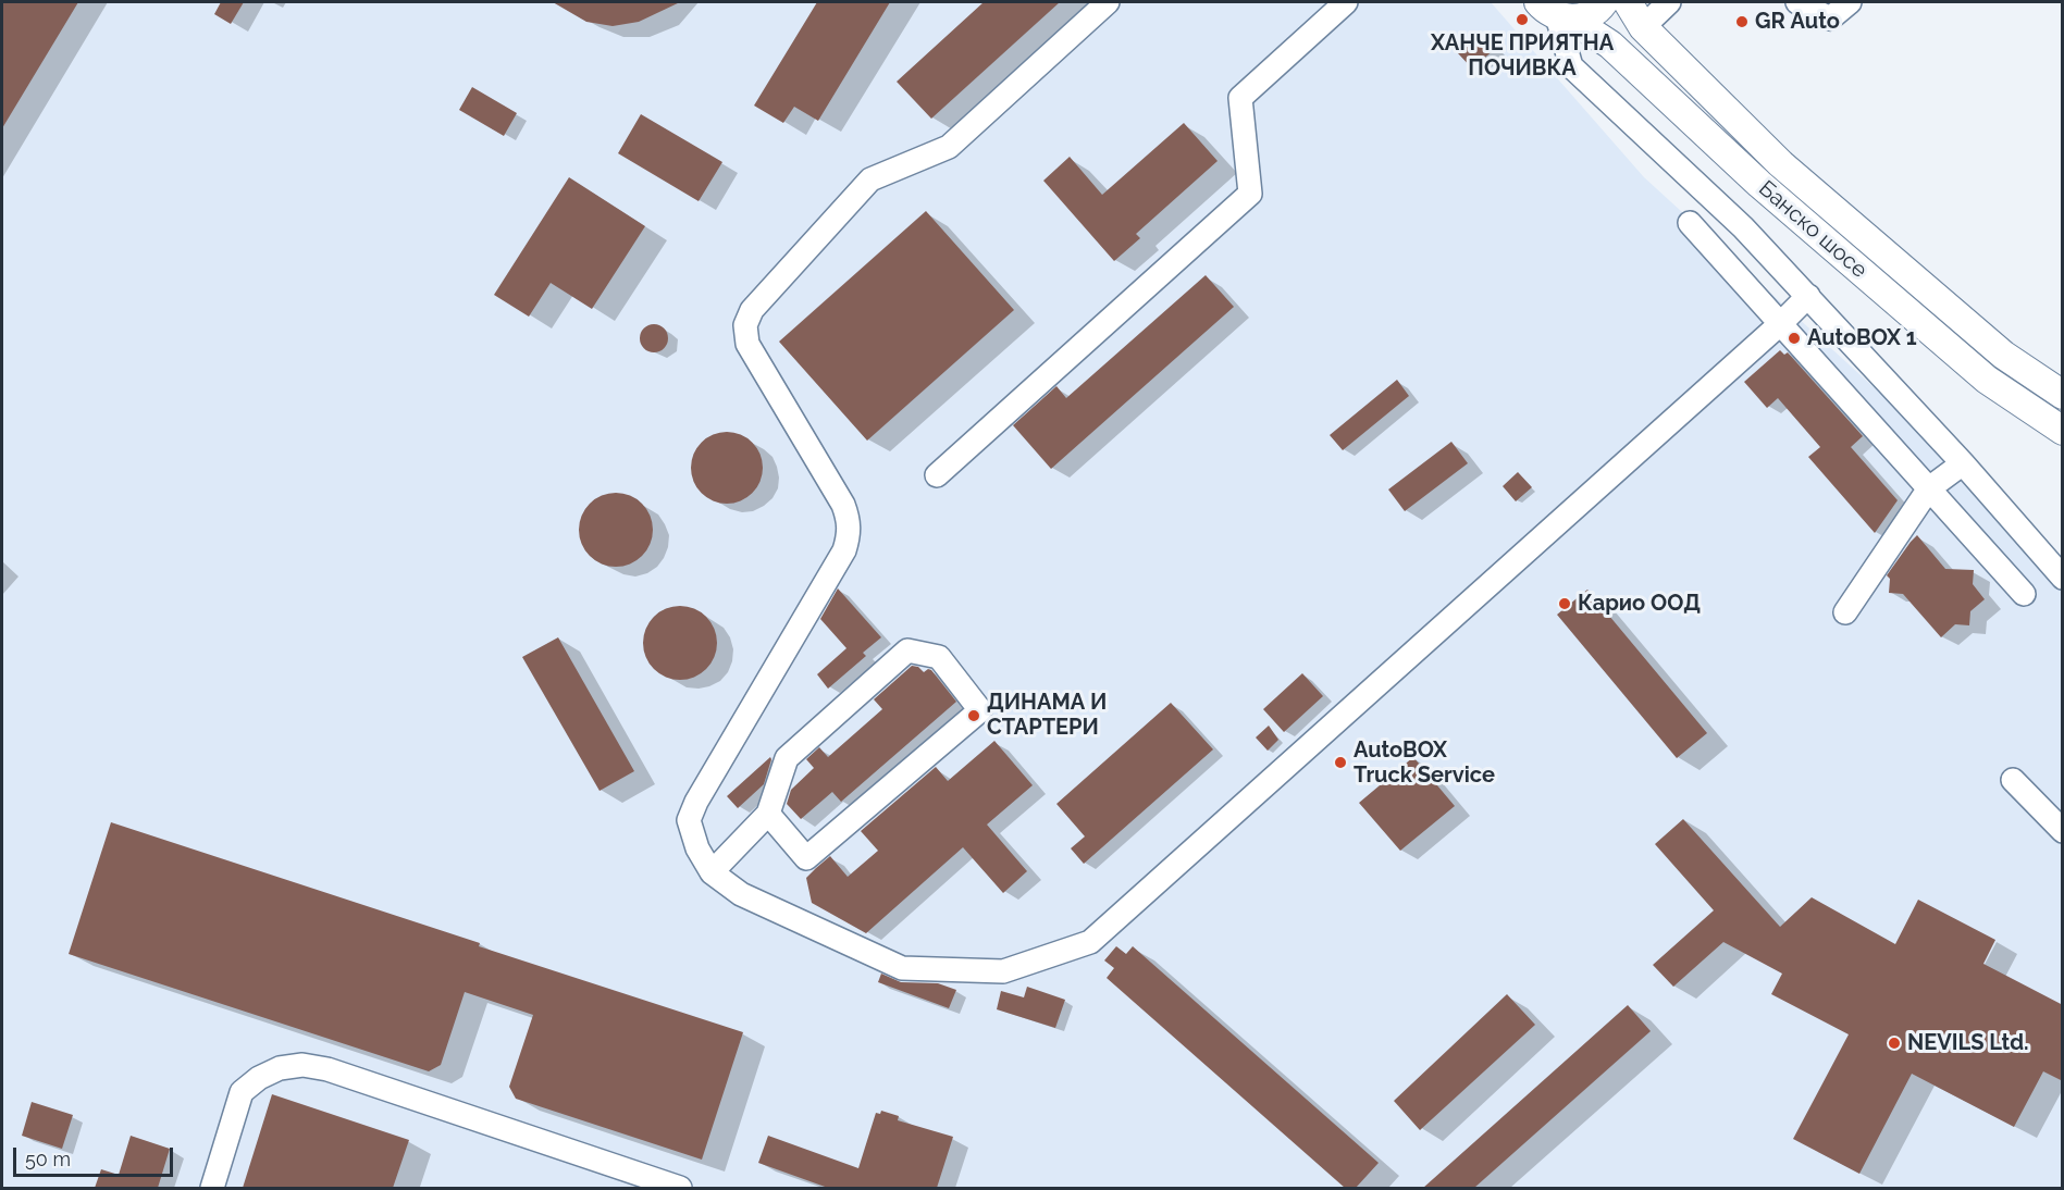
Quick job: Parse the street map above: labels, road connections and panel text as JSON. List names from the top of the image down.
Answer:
{
  "streets": {
    "main road": ["Банско шосе"]
  },
  "places": [
    "ХАНЧЕ ПРИЯТНА ПОЧИВКА",
    "GR Auto",
    "AutoBOX 1",
    "Карио ООД",
    "ДИНАМА И СТАРТЕРИ",
    "AutoBOX Truck Service",
    "NEVILS Ltd."
  ],
  "scale_bar": "50 m"
}
